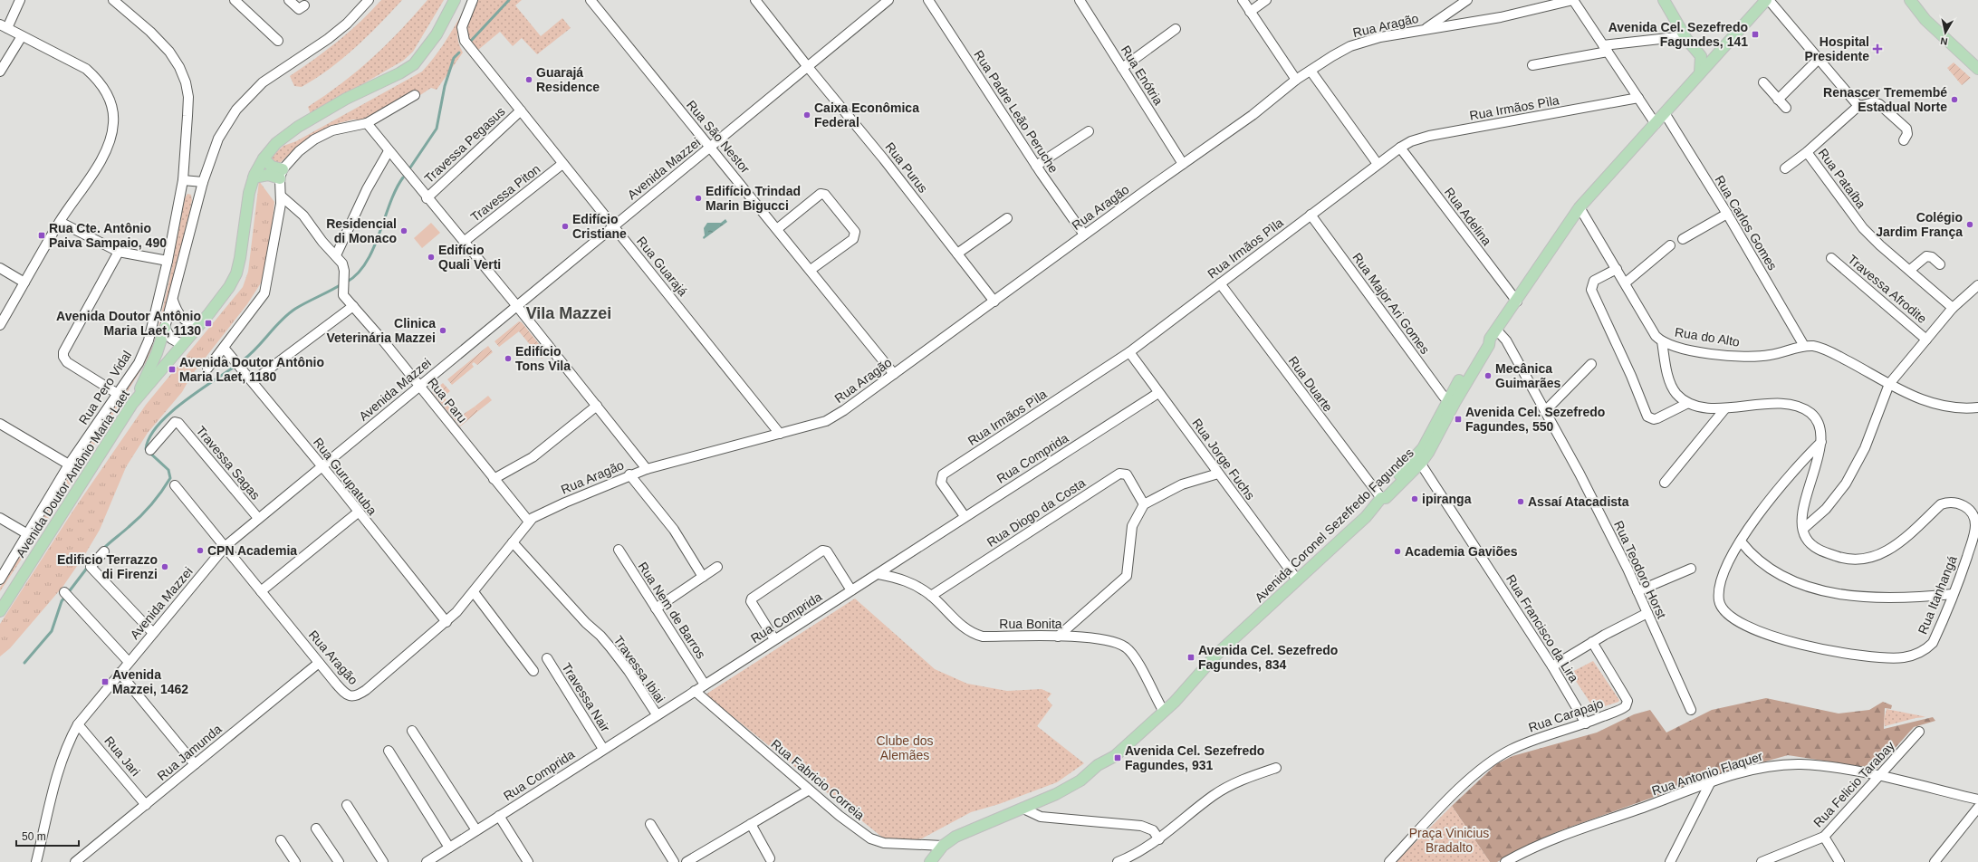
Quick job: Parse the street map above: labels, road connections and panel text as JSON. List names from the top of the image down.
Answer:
{
  "streets": {
    "main road": ["Avenida Doutor Antônio Maria Laet", "Avenida Coronel Sezefredo Fagundes"],
    "street": [
      "Rua Aragão",
      "Rua Enótria",
      "Rua Irmãos Pìla",
      "Rua Padre Leão Peruche",
      "Rua São Nestor",
      "Travessa Pegasus",
      "Rua Purus",
      "Avenida Mazzei",
      "Rua Pataíba",
      "Travessa Piton",
      "Rua Adelina",
      "Rua Carlos Gomes",
      "Rua Guarajá",
      "Travessa Afrodite",
      "Rua Major Ari Gomes",
      "Rua do Alto",
      "Rua Duarte",
      "Rua Pero Vidal",
      "Rua Paru",
      "Rua Comprida",
      "Rua Jorge Fuchs",
      "Travessa Sagas",
      "Rua Gurupatuba",
      "Rua Diogo da Costa",
      "Rua Teodoro Horst",
      "Rua Itanhangá",
      "Rua Nem de Barros",
      "Rua Bonita",
      "Rua Francisco da Lira",
      "Travessa Ibiai",
      "Travessa Nair",
      "Rua Carapajo",
      "Rua Jamunda",
      "Rua Jari",
      "Rua Antonio Flaquer",
      "Rua Fabricio Correia",
      "Rua Felicio Tarabay"
    ]
  },
  "crossings": [
    ["Rua Aragão", "Rua Enótria"],
    ["Rua Aragão", "Rua Padre Leão Peruche"],
    ["Rua Aragão", "Rua São Nestor"],
    ["Rua Aragão", "Rua Purus"],
    ["Rua Aragão", "Avenida Mazzei"],
    ["Rua Aragão", "Rua Guarajá"],
    ["Rua Aragão", "Rua Paru"],
    ["Rua Aragão", "Rua Gurupatuba"],
    ["Rua Aragão", "Travessa Ibiai"],
    ["Rua Aragão", "Rua Jamunda"],
    ["Rua Irmãos Pìla", "Rua Adelina"],
    ["Rua Irmãos Pìla", "Rua Major Ari Gomes"],
    ["Rua Irmãos Pìla", "Rua Duarte"],
    ["Rua Irmãos Pìla", "Rua Comprida"],
    ["Rua Irmãos Pìla", "Rua Jorge Fuchs"],
    ["Rua São Nestor", "Avenida Mazzei"],
    ["Travessa Pegasus", "Rua Guarajá"],
    ["Rua Purus", "Avenida Mazzei"],
    ["Avenida Mazzei", "Rua Guarajá"],
    ["Avenida Mazzei", "Rua Paru"],
    ["Avenida Mazzei", "Travessa Sagas"],
    ["Avenida Mazzei", "Rua Gurupatuba"],
    ["Avenida Mazzei", "Rua Jari"],
    ["Travessa Piton", "Rua Guarajá"],
    ["Rua Carlos Gomes", "Rua do Alto"],
    ["Rua Major Ari Gomes", "Avenida Coronel Sezefredo Fagundes"],
    ["Rua Duarte", "Avenida Coronel Sezefredo Fagundes"],
    ["Rua Comprida", "Rua Jorge Fuchs"],
    ["Rua Comprida", "Rua Nem de Barros"],
    ["Rua Comprida", "Rua Bonita"],
    ["Rua Comprida", "Travessa Ibiai"],
    ["Rua Comprida", "Travessa Nair"],
    ["Rua Comprida", "Rua Fabricio Correia"],
    ["Rua Jorge Fuchs", "Avenida Coronel Sezefredo Fagundes"],
    ["Rua Diogo da Costa", "Rua Bonita"],
    ["Avenida Coronel Sezefredo Fagundes", "Rua Teodoro Horst"],
    ["Avenida Coronel Sezefredo Fagundes", "Rua Bonita"],
    ["Avenida Coronel Sezefredo Fagundes", "Rua Francisco da Lira"],
    ["Rua Francisco da Lira", "Rua Carapajo"],
    ["Rua Jamunda", "Rua Jari"],
    ["Rua Antonio Flaquer", "Rua Felicio Tarabay"]
  ],
  "districts": ["Vila Mazzei"],
  "parks": ["Clube dos Alemães", "Praça Vinicius Bradalto"],
  "places": {
    "transit": [
      "Avenida Cel. Sezefredo Fagundes, 141",
      "Rua Cte. Antônio Paiva Sampaio, 490",
      "Avenida Doutor Antônio Maria Laet, 1130",
      "Avenida Doutor Antônio Maria Laet, 1180",
      "Avenida Cel. Sezefredo Fagundes, 550",
      "Avenida Cel. Sezefredo Fagundes, 834",
      "Avenida Mazzei, 1462",
      "Avenida Cel. Sezefredo Fagundes, 931"
    ],
    "health": ["Hospital Presidente"],
    "other": [
      "Guarajá Residence",
      "Renascer Tremembé Estadual Norte",
      "Caixa Econômica Federal",
      "Edifício Trindad Marin Bigucci",
      "Colégio Jardim França",
      "Edifício Cristiane",
      "Residencial di Monaco",
      "Edifício Quali Verti",
      "Clinica Veterinária Mazzei",
      "Edifício Tons Vila",
      "Mecânica Guimarães",
      "ipiranga",
      "Assaí Atacadista",
      "CPN Academia",
      "Academia Gaviões",
      "Edificio Terrazzo di Firenzi"
    ]
  },
  "scale_bar": "50 m",
  "north": "bottom"
}
